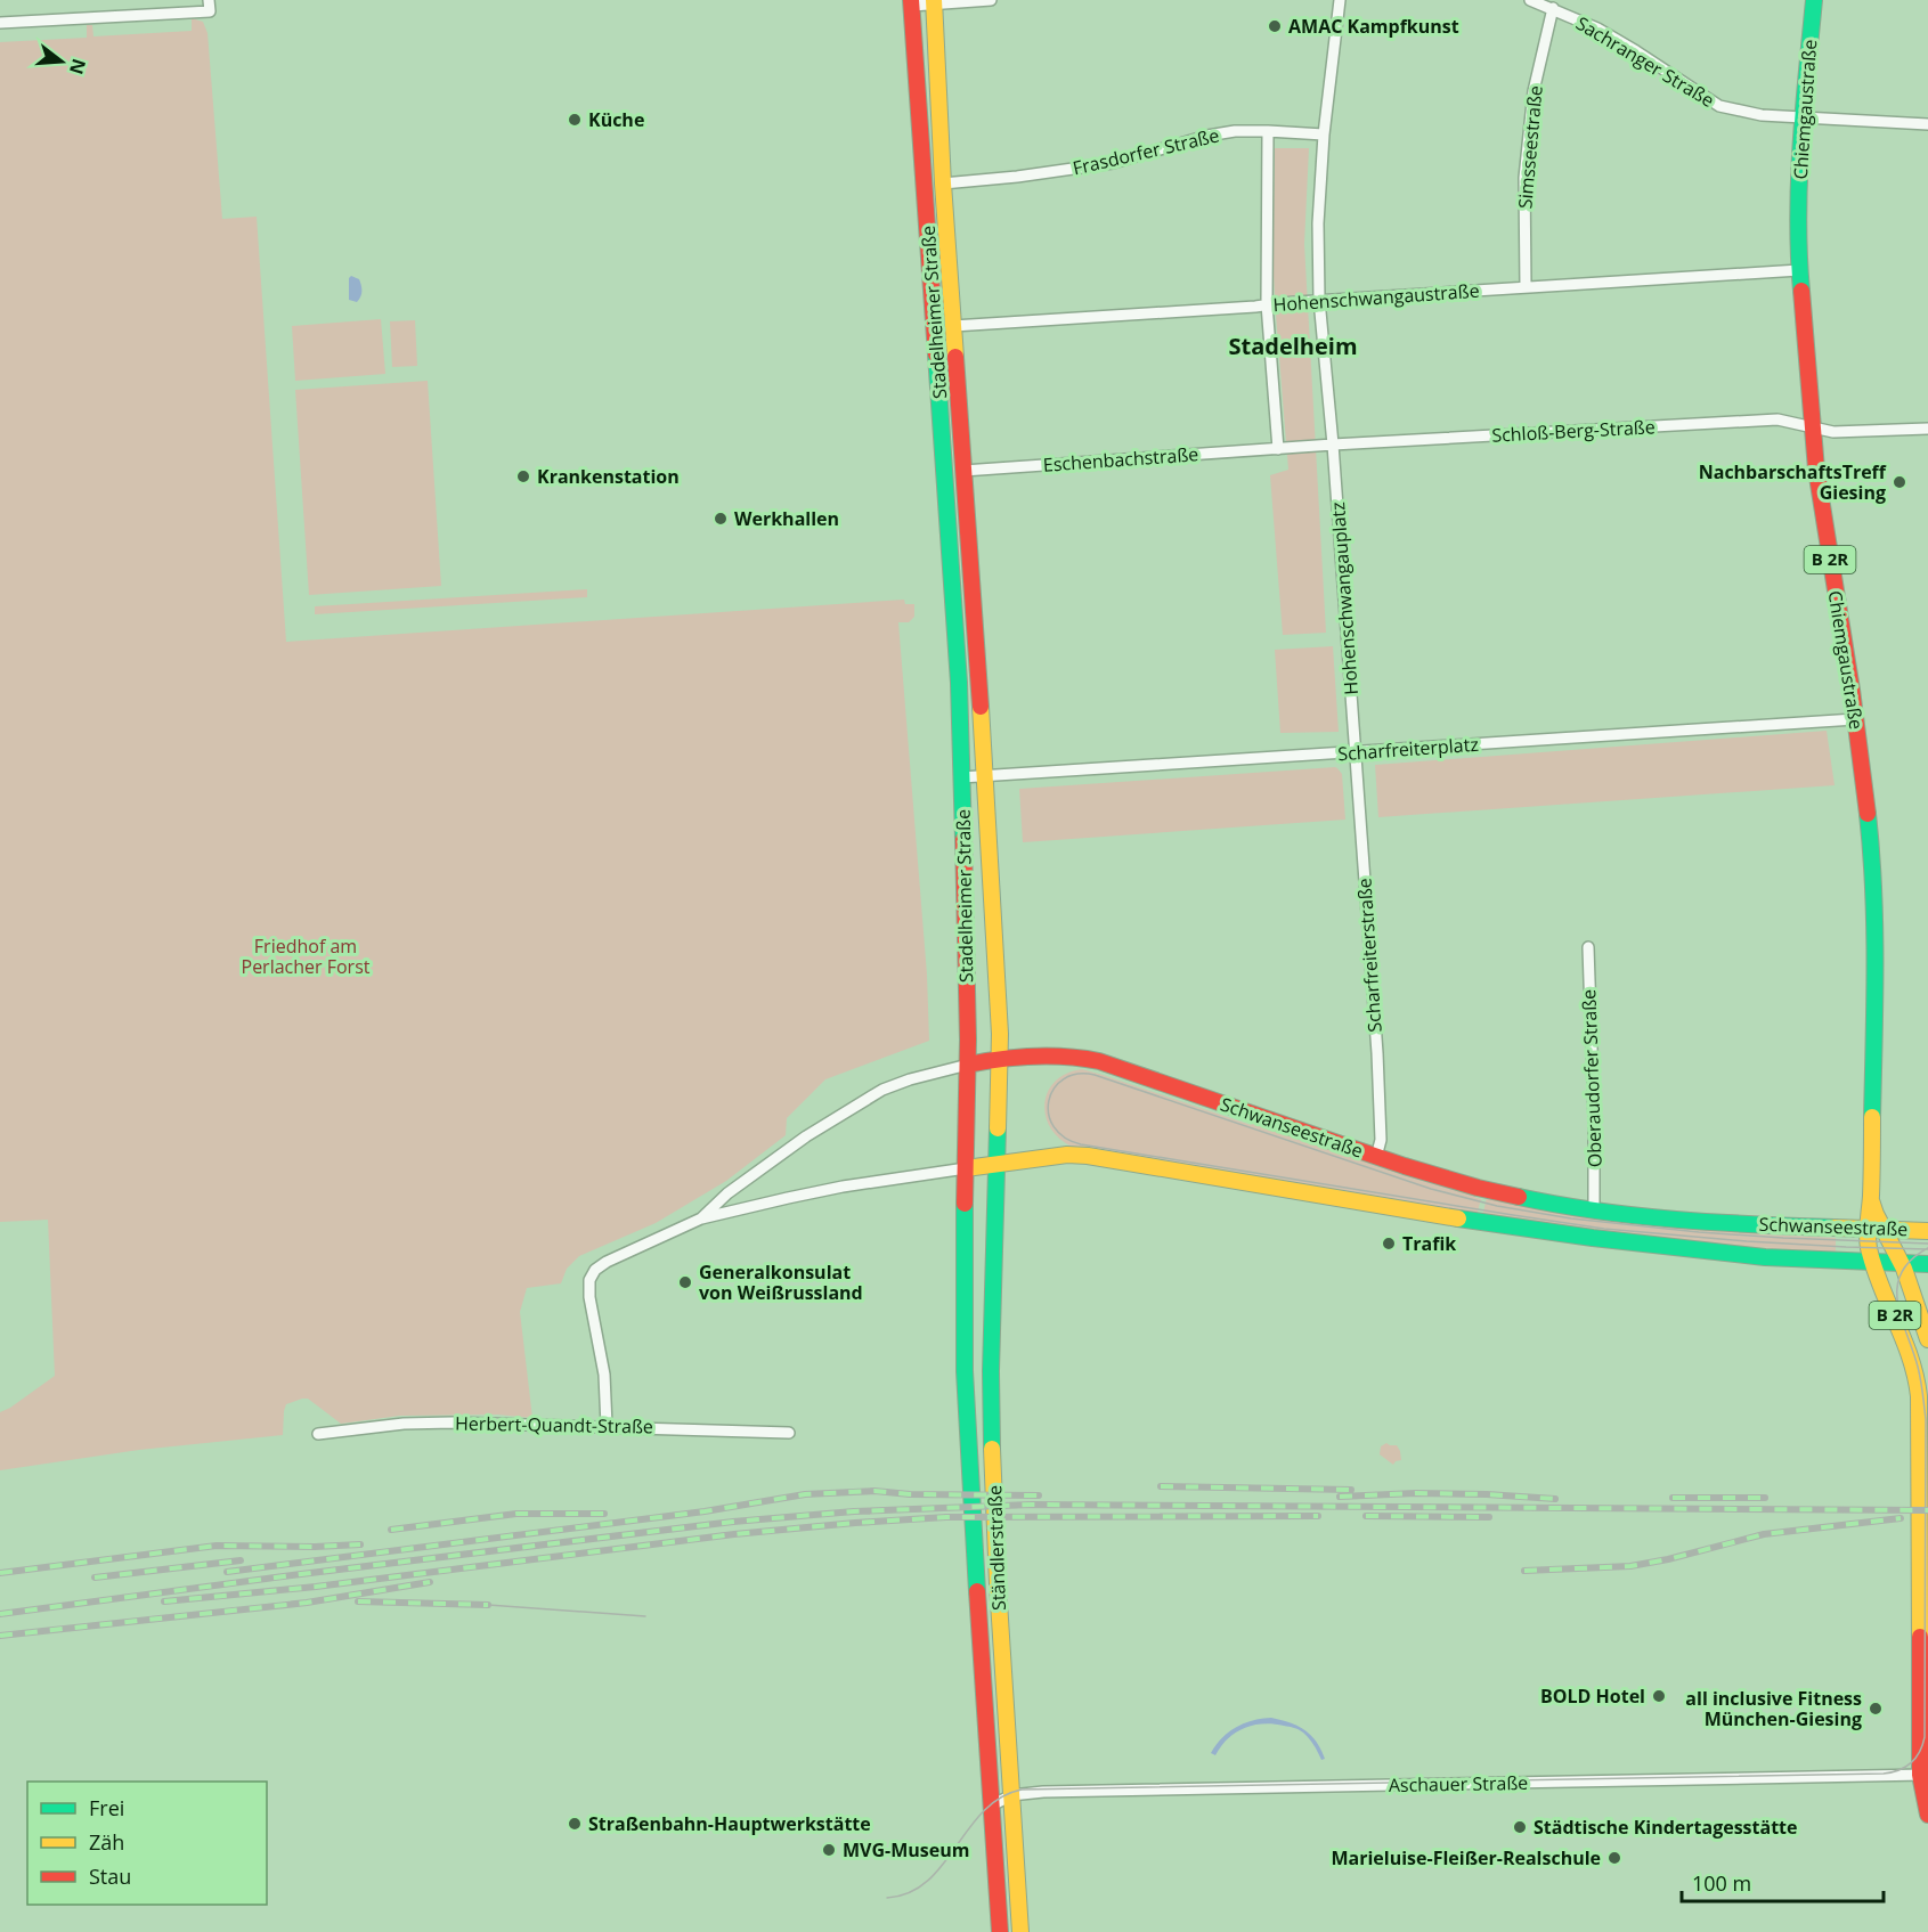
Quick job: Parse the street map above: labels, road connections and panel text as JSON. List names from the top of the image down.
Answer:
{
  "streets": {
    "main road": [
      "Chiemgaustraße",
      "Stadelheimer Straße",
      "B 2R",
      "Schwanseestraße",
      "Ständlerstraße"
    ],
    "street": [
      "Sachranger Straße",
      "Simsseestraße",
      "Frasdorfer Straße",
      "Hohenschwangaustraße",
      "Schloß-Berg-Straße",
      "Eschenbachstraße",
      "Hohenschwangauplatz",
      "Scharfreiterplatz",
      "Scharfreiterstraße",
      "Oberaudorfer Straße",
      "Herbert-Quandt-Straße",
      "Aschauer Straße"
    ]
  },
  "crossings": [
    ["Sachranger Straße", "Chiemgaustraße"],
    ["Sachranger Straße", "Simsseestraße"],
    ["Chiemgaustraße", "Hohenschwangaustraße"],
    ["Chiemgaustraße", "Schloß-Berg-Straße"],
    ["Chiemgaustraße", "Scharfreiterplatz"],
    ["Chiemgaustraße", "Schwanseestraße"],
    ["Chiemgaustraße", "Aschauer Straße"],
    ["Simsseestraße", "Hohenschwangaustraße"],
    ["Frasdorfer Straße", "Stadelheimer Straße"],
    ["Hohenschwangaustraße", "Stadelheimer Straße"],
    ["Hohenschwangaustraße", "Hohenschwangauplatz"],
    ["Stadelheimer Straße", "Eschenbachstraße"],
    ["Stadelheimer Straße", "Scharfreiterplatz"],
    ["Stadelheimer Straße", "Schwanseestraße"],
    ["Stadelheimer Straße", "Ständlerstraße"],
    ["Schloß-Berg-Straße", "Hohenschwangauplatz"],
    ["Hohenschwangauplatz", "Scharfreiterplatz"],
    ["Hohenschwangauplatz", "Scharfreiterstraße"],
    ["Scharfreiterplatz", "Scharfreiterstraße"],
    ["Scharfreiterstraße", "Schwanseestraße"],
    ["Oberaudorfer Straße", "Schwanseestraße"],
    ["Schwanseestraße", "Herbert-Quandt-Straße"],
    ["Schwanseestraße", "Ständlerstraße"],
    ["Ständlerstraße", "Aschauer Straße"]
  ],
  "districts": ["Stadelheim"],
  "parks": ["Friedhof am Perlacher Forst"],
  "places": [
    "AMAC Kampfkunst",
    "Küche",
    "Krankenstation",
    "NachbarschaftsTreff Giesing",
    "Werkhallen",
    "Trafik",
    "Generalkonsulat von Weißrussland",
    "BOLD Hotel",
    "all inclusive Fitness München-Giesing",
    "Straßenbahn-Hauptwerkstätte",
    "Städtische Kindertagesstätte",
    "MVG-Museum",
    "Marieluise-Fleißer-Realschule"
  ],
  "legend": ["Frei", "Zäh", "Stau"],
  "scale_bar": "100 m",
  "north": "right"
}
